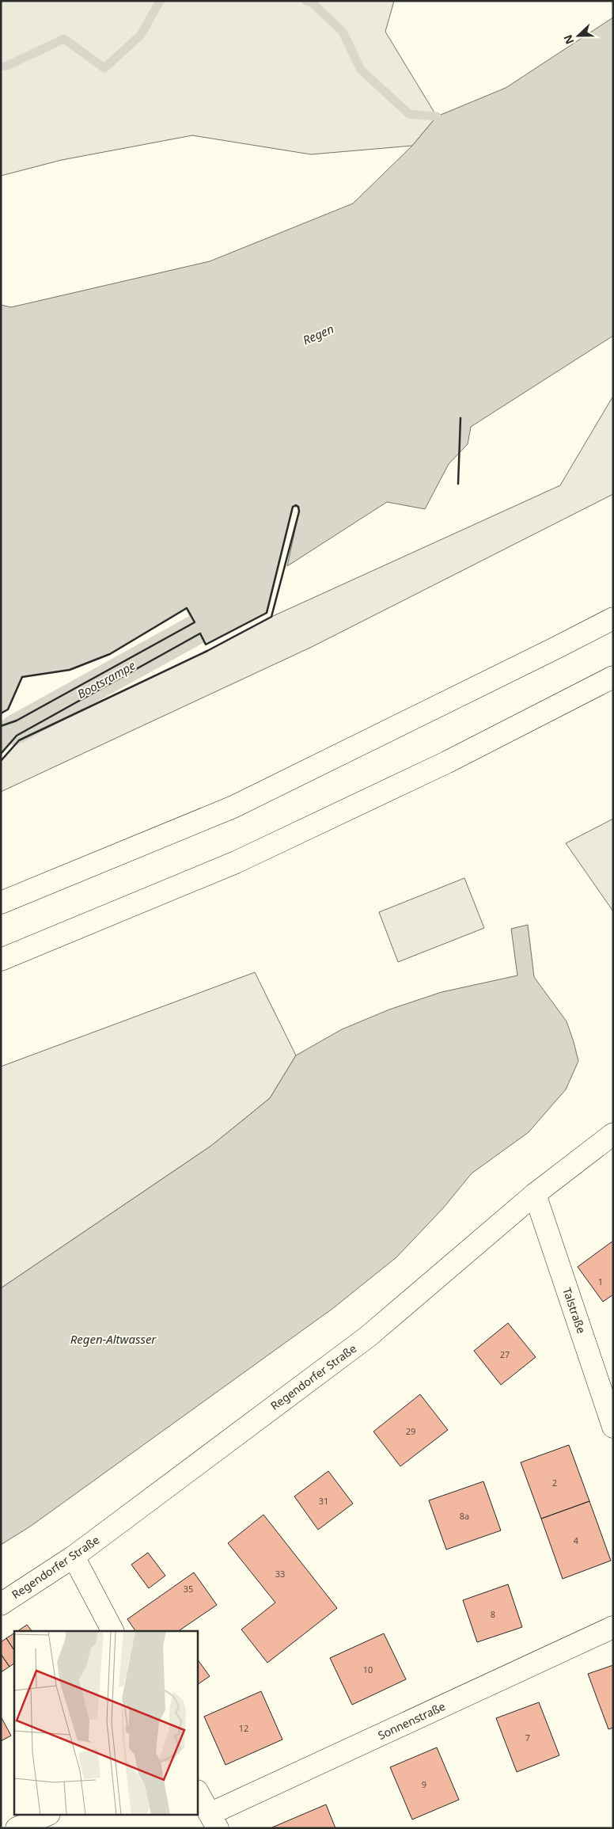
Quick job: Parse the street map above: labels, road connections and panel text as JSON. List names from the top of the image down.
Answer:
{
  "streets": {
    "main road": ["Talstraße", "Regendorfer Straße", "Sonnenstraße"]
  },
  "crossings": [
    ["Talstraße", "Regendorfer Straße"]
  ],
  "water": ["Regen", "Bootsrampe", "Regen-Altwasser"],
  "house_numbers": [
    "1",
    "27",
    "29",
    "2",
    "31",
    "8a",
    "4",
    "33",
    "35",
    "8",
    "10",
    "12",
    "7",
    "9"
  ],
  "north": "left"
}
